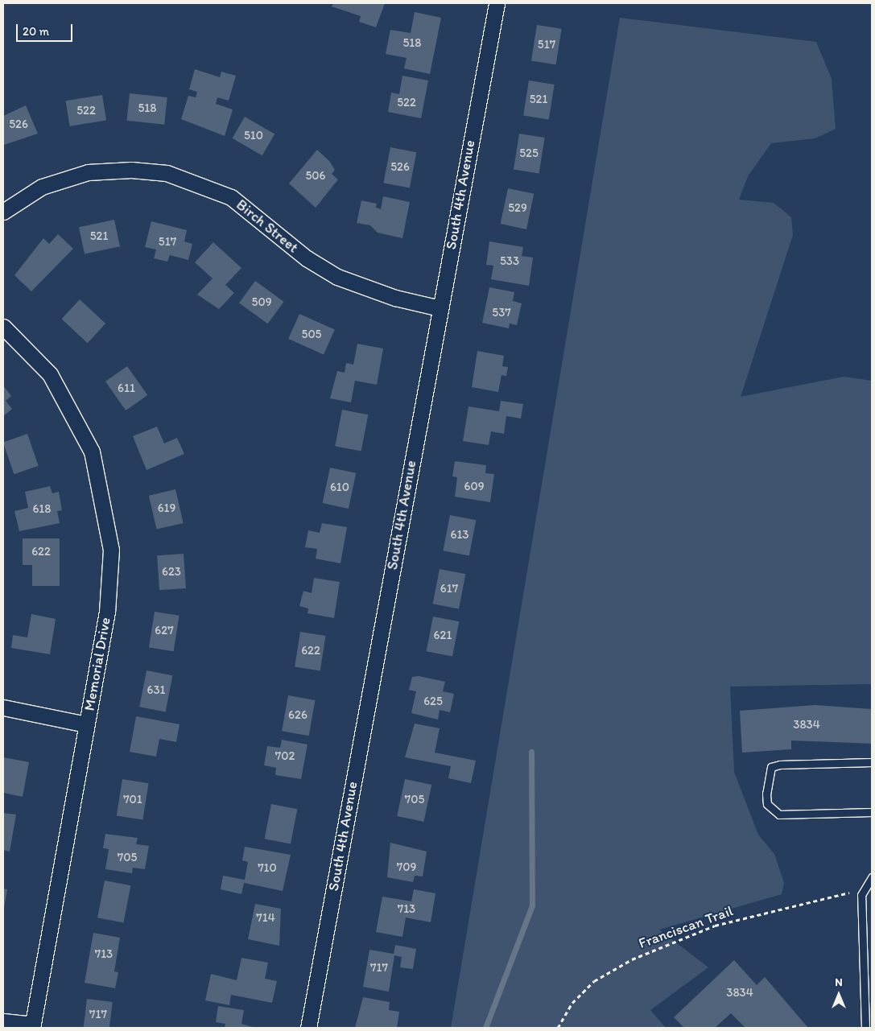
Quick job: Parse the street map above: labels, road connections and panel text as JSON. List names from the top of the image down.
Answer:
{
  "streets": {
    "street": ["South 4th Avenue", "Birch Street", "Memorial Drive"],
    "path": ["Franciscan Trail"]
  },
  "crossings": [
    ["South 4th Avenue", "Birch Street"]
  ],
  "house_numbers": [
    "518",
    "517",
    "521",
    "522",
    "518",
    "522",
    "526",
    "510",
    "525",
    "526",
    "506",
    "529",
    "521",
    "517",
    "533",
    "509",
    "537",
    "505",
    "611",
    "609",
    "610",
    "619",
    "618",
    "613",
    "622",
    "623",
    "617",
    "627",
    "621",
    "622",
    "631",
    "625",
    "626",
    "3834",
    "702",
    "701",
    "705",
    "705",
    "709",
    "710",
    "713",
    "714",
    "713",
    "717",
    "3834",
    "717"
  ],
  "scale_bar": "20 m",
  "north": "top"
}
